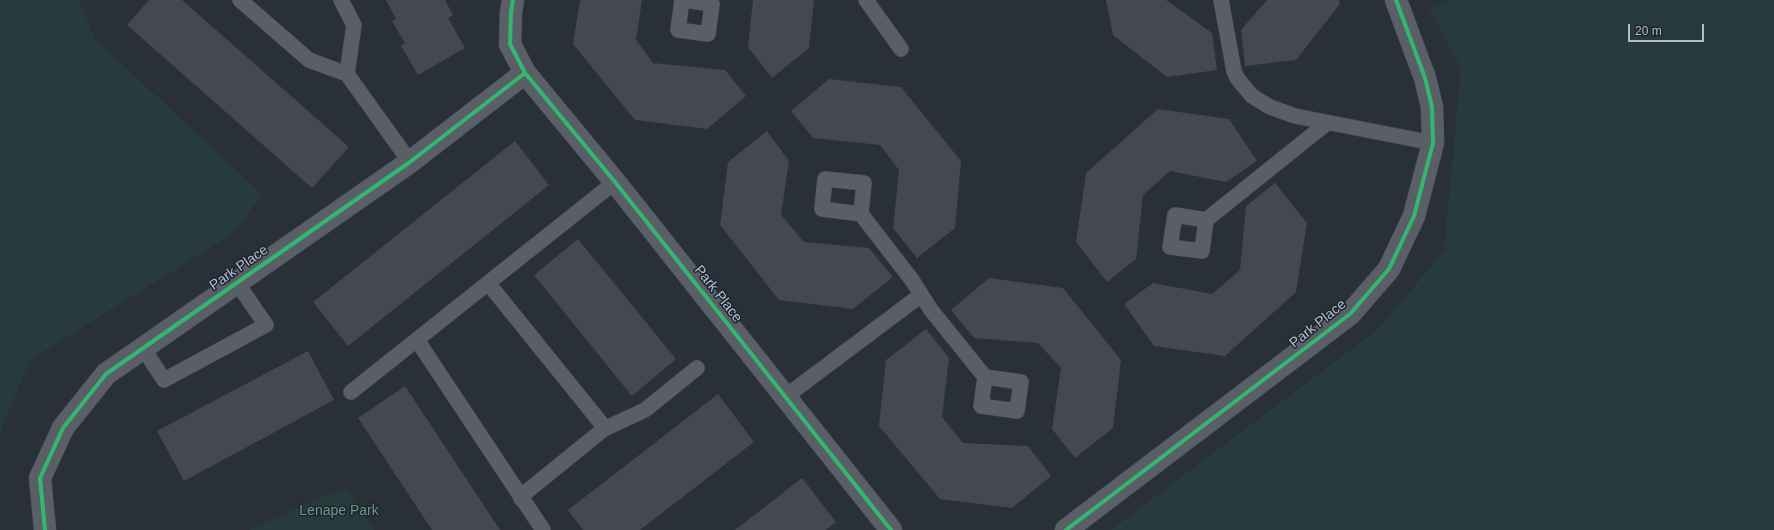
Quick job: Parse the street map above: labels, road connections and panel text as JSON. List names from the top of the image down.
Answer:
{
  "streets": {
    "street": ["Park Place"]
  },
  "parks": ["Lenape Park"],
  "scale_bar": "20 m"
}
